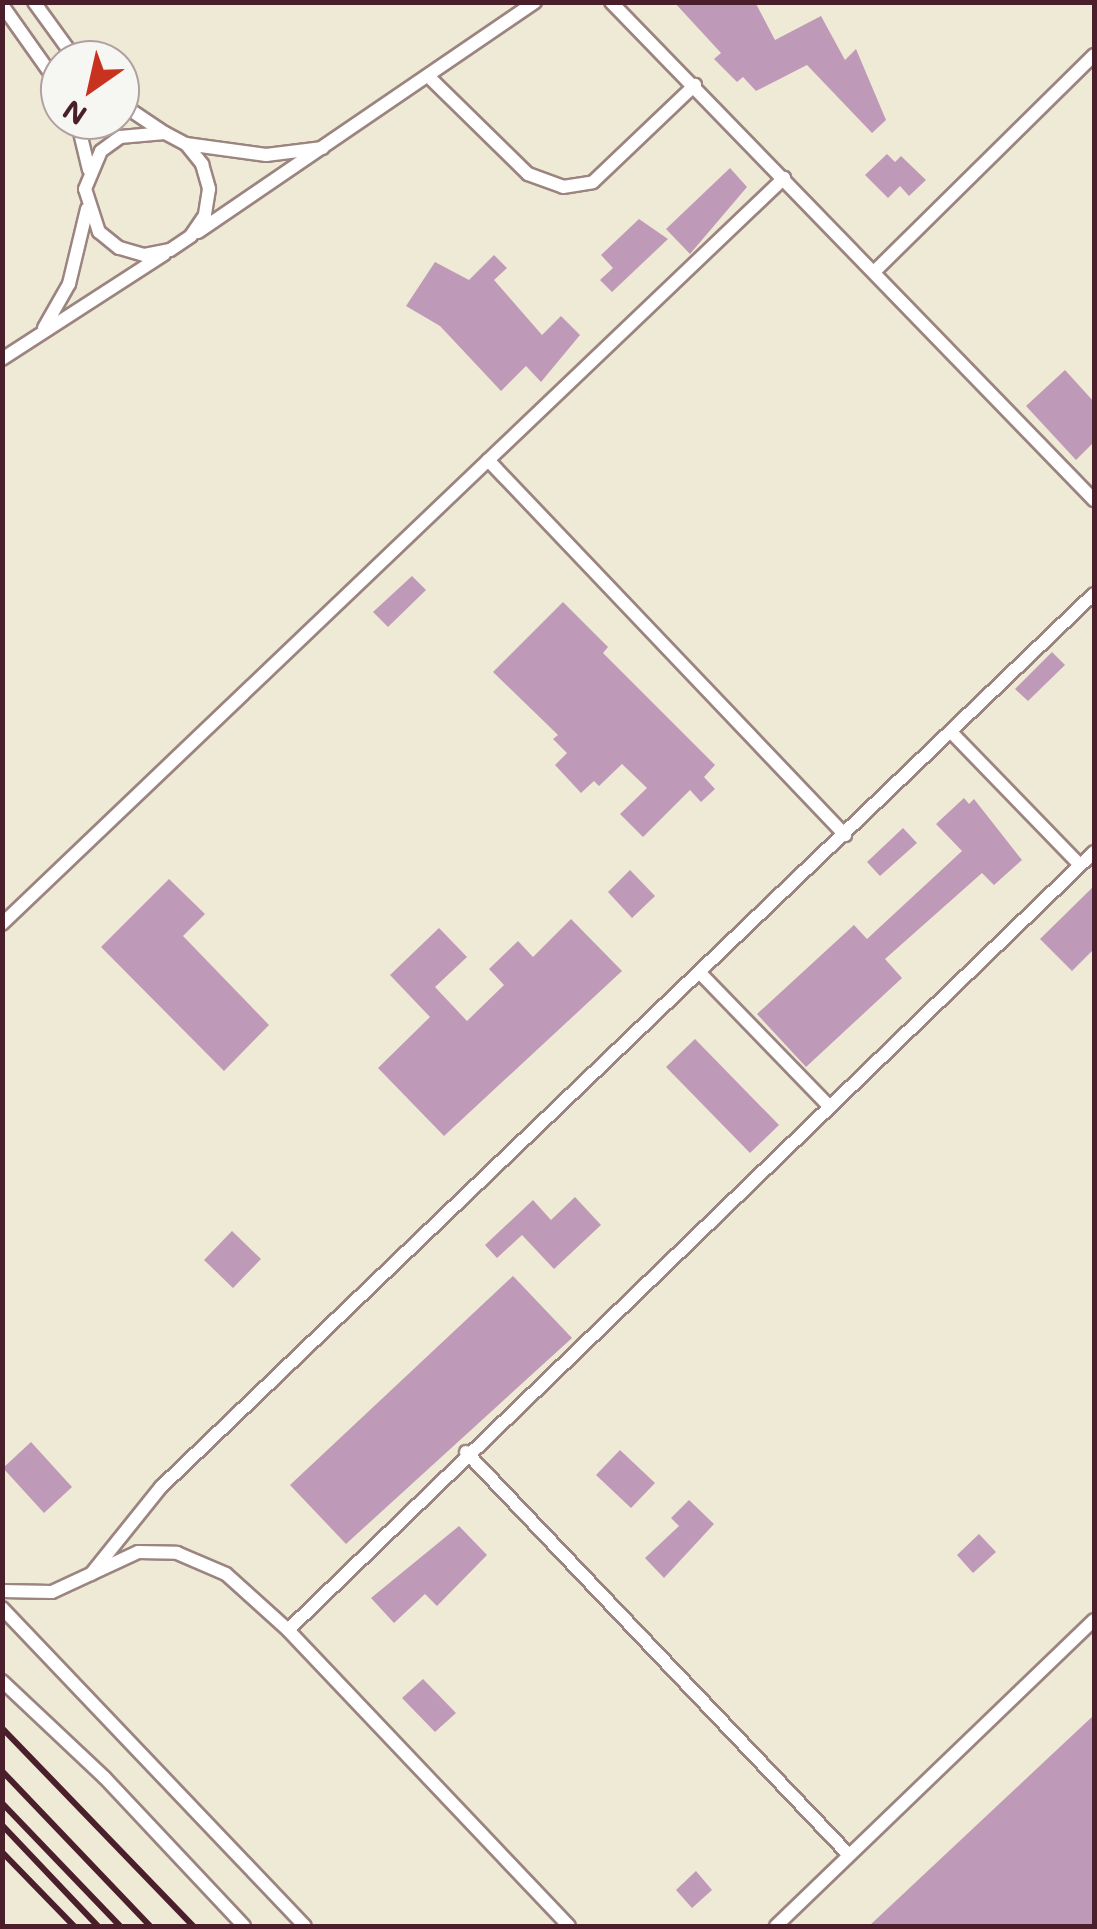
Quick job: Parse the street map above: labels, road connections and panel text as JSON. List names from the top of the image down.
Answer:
{
  "north": "bottom left"
}
